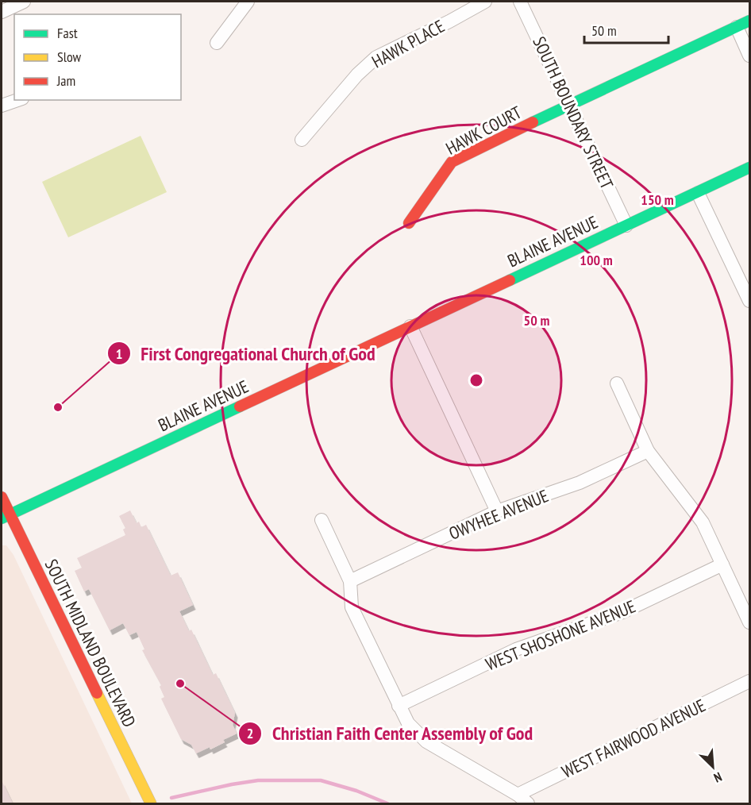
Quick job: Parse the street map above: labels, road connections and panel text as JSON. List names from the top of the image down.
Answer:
{
  "streets": {
    "street": [
      "HAWK PLACE",
      "SOUTH BOUNDARY STREET",
      "HAWK COURT",
      "BLAINE AVENUE",
      "OWYHEE AVENUE",
      "WEST SHOSHONE AVENUE",
      "SOUTH MIDLAND BOULEVARD",
      "WEST FAIRWOOD AVENUE"
    ]
  },
  "crossings": [
    ["SOUTH BOUNDARY STREET", "HAWK COURT"],
    ["SOUTH BOUNDARY STREET", "BLAINE AVENUE"],
    ["BLAINE AVENUE", "SOUTH MIDLAND BOULEVARD"]
  ],
  "places": ["First Congregational Church of God", "Christian Faith Center Assembly of God"],
  "legend": ["Fast", "Slow", "Jam"],
  "scale_bar": "50 m",
  "north": "bottom right",
  "rings": ["150 m", "100 m", "50 m"]
}
